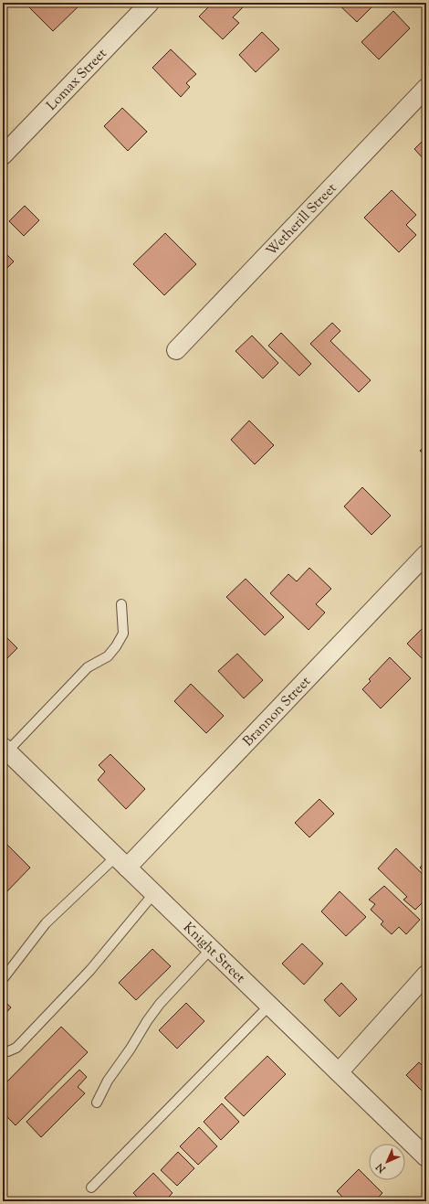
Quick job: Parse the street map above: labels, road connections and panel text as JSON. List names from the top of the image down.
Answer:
{
  "streets": {
    "street": [
      "Lomax Street",
      "Wetherill Street",
      "Brannon Street",
      "Knight Street"
    ]
  },
  "crossings": [
    ["Brannon Street", "Knight Street"]
  ],
  "north": "bottom left"
}
